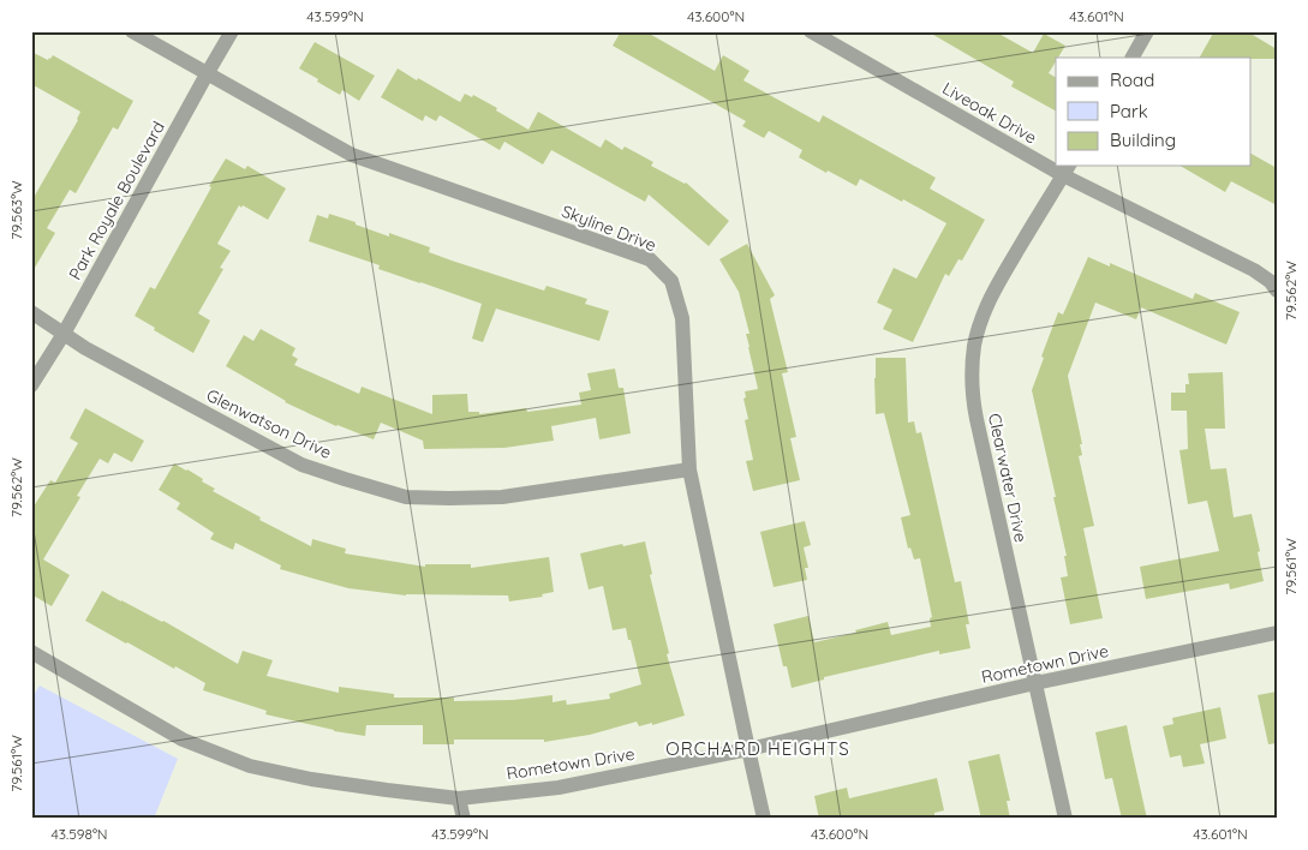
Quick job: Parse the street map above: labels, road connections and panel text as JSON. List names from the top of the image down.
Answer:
{
  "streets": {
    "street": [
      "Liveoak Drive",
      "Park Royale Boulevard",
      "Skyline Drive",
      "Glenwatson Drive",
      "Clearwater Drive",
      "Rometown Drive"
    ]
  },
  "crossings": [
    ["Liveoak Drive", "Clearwater Drive"],
    ["Park Royale Boulevard", "Skyline Drive"],
    ["Park Royale Boulevard", "Glenwatson Drive"],
    ["Skyline Drive", "Glenwatson Drive"],
    ["Skyline Drive", "Rometown Drive"],
    ["Clearwater Drive", "Rometown Drive"]
  ],
  "districts": ["ORCHARD HEIGHTS"],
  "legend": ["Road", "Park", "Building"],
  "coordinates": [
    "43.599°N",
    "43.600°N",
    "43.601°N",
    "79.563°W",
    "79.562°W",
    "79.561°W",
    "43.598°N"
  ]
}
